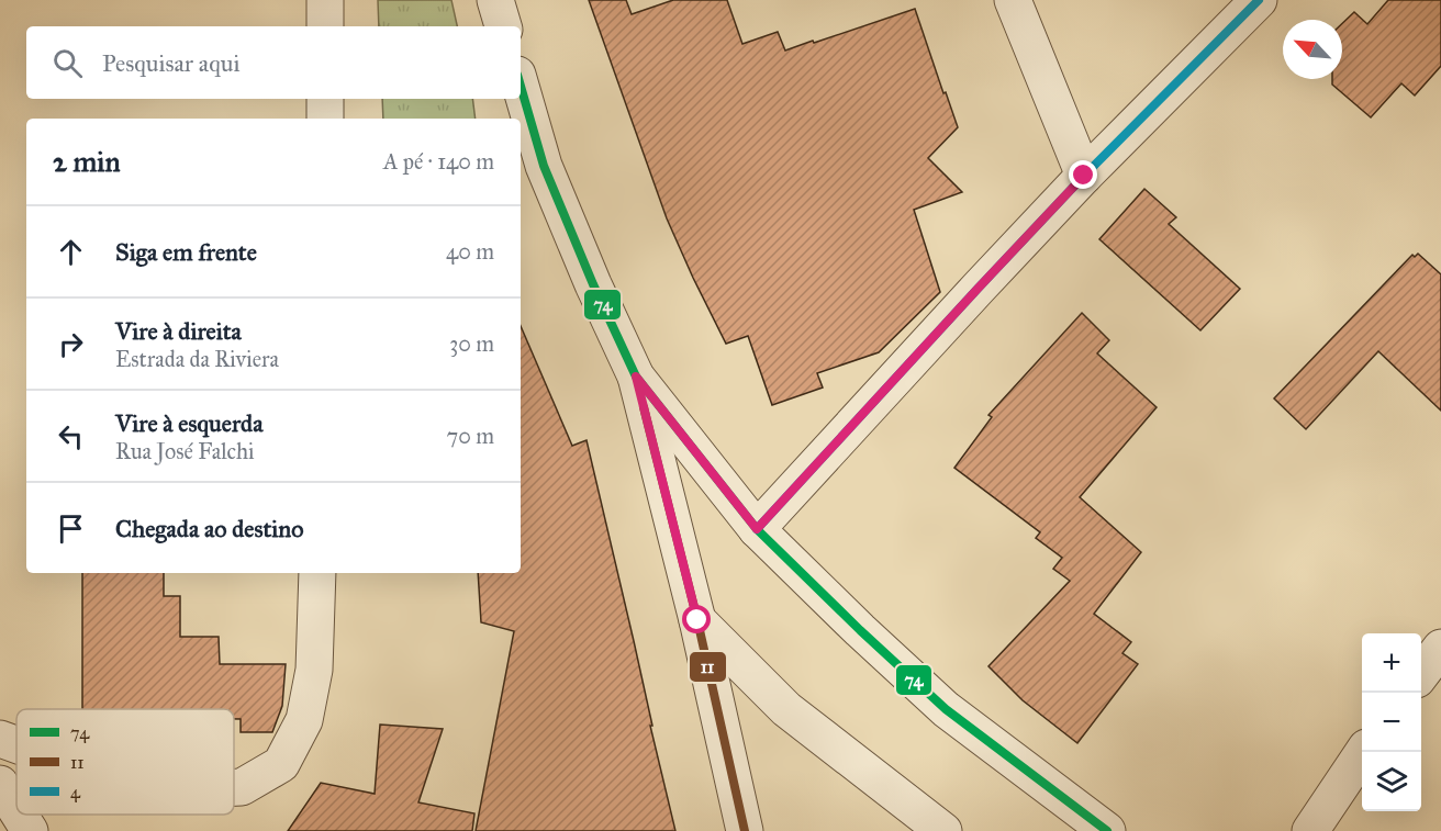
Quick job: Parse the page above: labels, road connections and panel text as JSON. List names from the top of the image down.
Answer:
{
  "lines": ["transit line 4", "transit line 74", "transit line 11"],
  "legend": ["74", "11", "4"],
  "north": "top left",
  "page": {
    "search": "Pesquisar aqui",
    "heading": ["2 min", "A pé · 140 m"],
    "list": [
      ["Siga em frente", "40 m"],
      ["Vire à direita", "Estrada da Riviera", "30 m"],
      ["Vire à esquerda", "Rua José Falchi", "70 m"],
      "Chegada ao destino"
    ],
    "map_buttons": ["+", "−"]
  }
}
